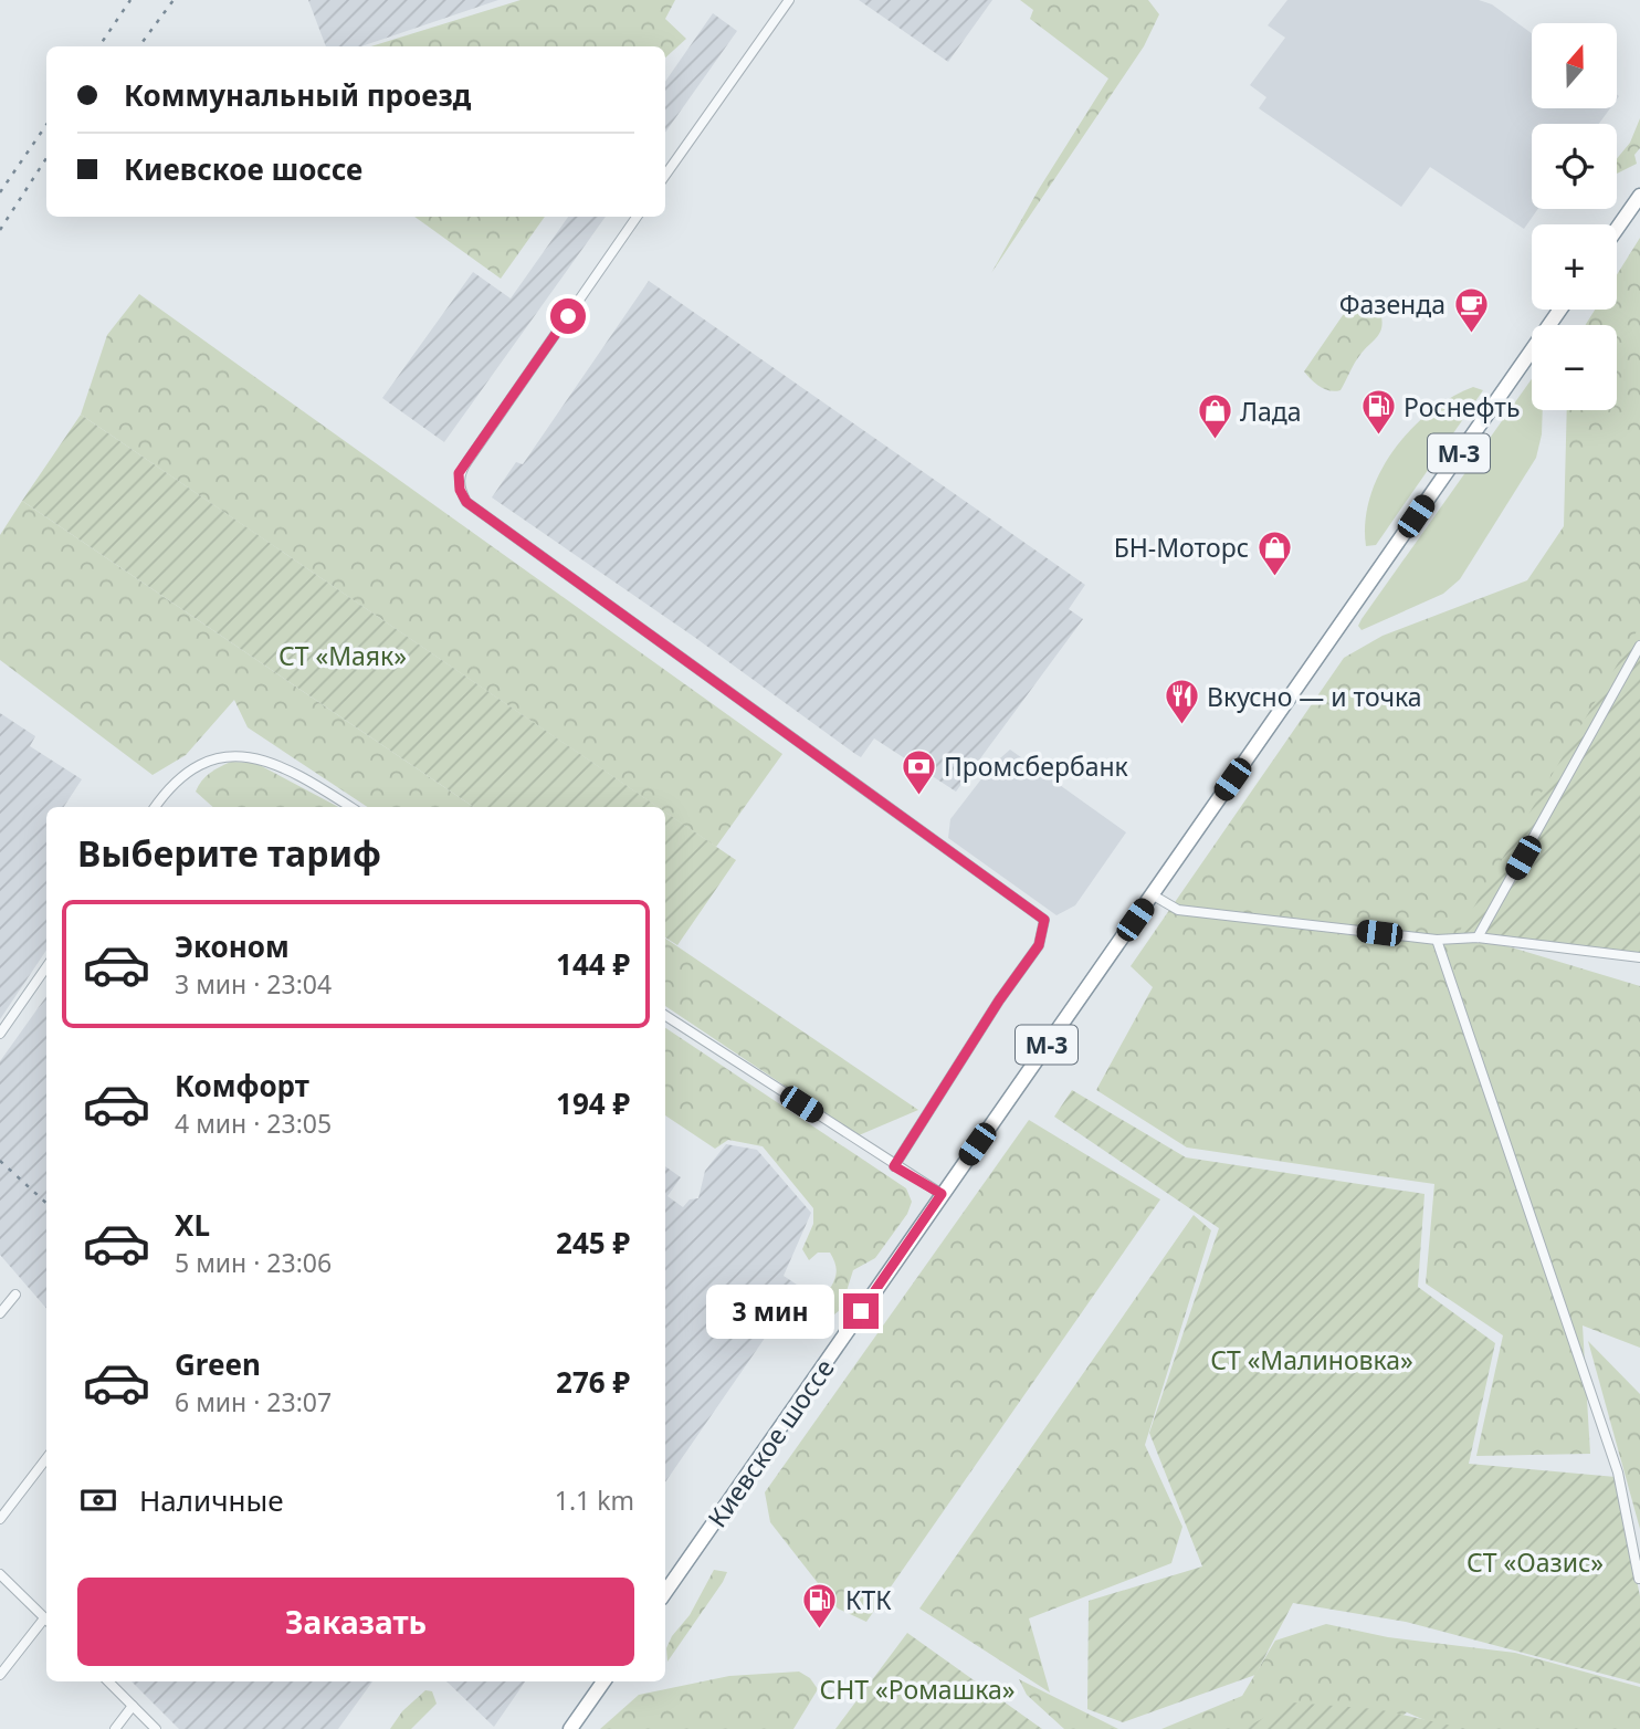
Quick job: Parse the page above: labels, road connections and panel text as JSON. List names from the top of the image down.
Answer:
{
  "streets": {
    "highway": ["М-3", "Киевское шоссе"]
  },
  "parks": [
    "СТ «Маяк»",
    "СТ «Малиновка»",
    "СТ «Оазис»",
    "СНТ «Ромашка»"
  ],
  "places": {
    "cafe": ["Фазенда"],
    "fuel station": ["Роснефть", "КТК"],
    "shop": ["Лада", "БН-Моторс"],
    "restaurant": ["Вкусно — и точка"],
    "bank": ["Промсбербанк"]
  },
  "north": "top",
  "page": {
    "map_buttons": ["+", "−"],
    "banner": ["Коммунальный проезд", "Киевское шоссе"],
    "heading": "Выберите тариф",
    "list": [
      {
        "name": "Эконом",
        "note": "3 мин · 23:04",
        "value": "144 ₽"
      },
      {
        "name": "Комфорт",
        "note": "4 мин · 23:05",
        "value": "194 ₽"
      },
      {
        "name": "XL",
        "note": "5 мин · 23:06",
        "value": "245 ₽"
      },
      {
        "name": "Green",
        "note": "6 мин · 23:07",
        "value": "276 ₽"
      }
    ],
    "bubble": "3 мин",
    "pay": ["Наличные", "1.1 km"],
    "buttons": "Заказать"
  }
}
